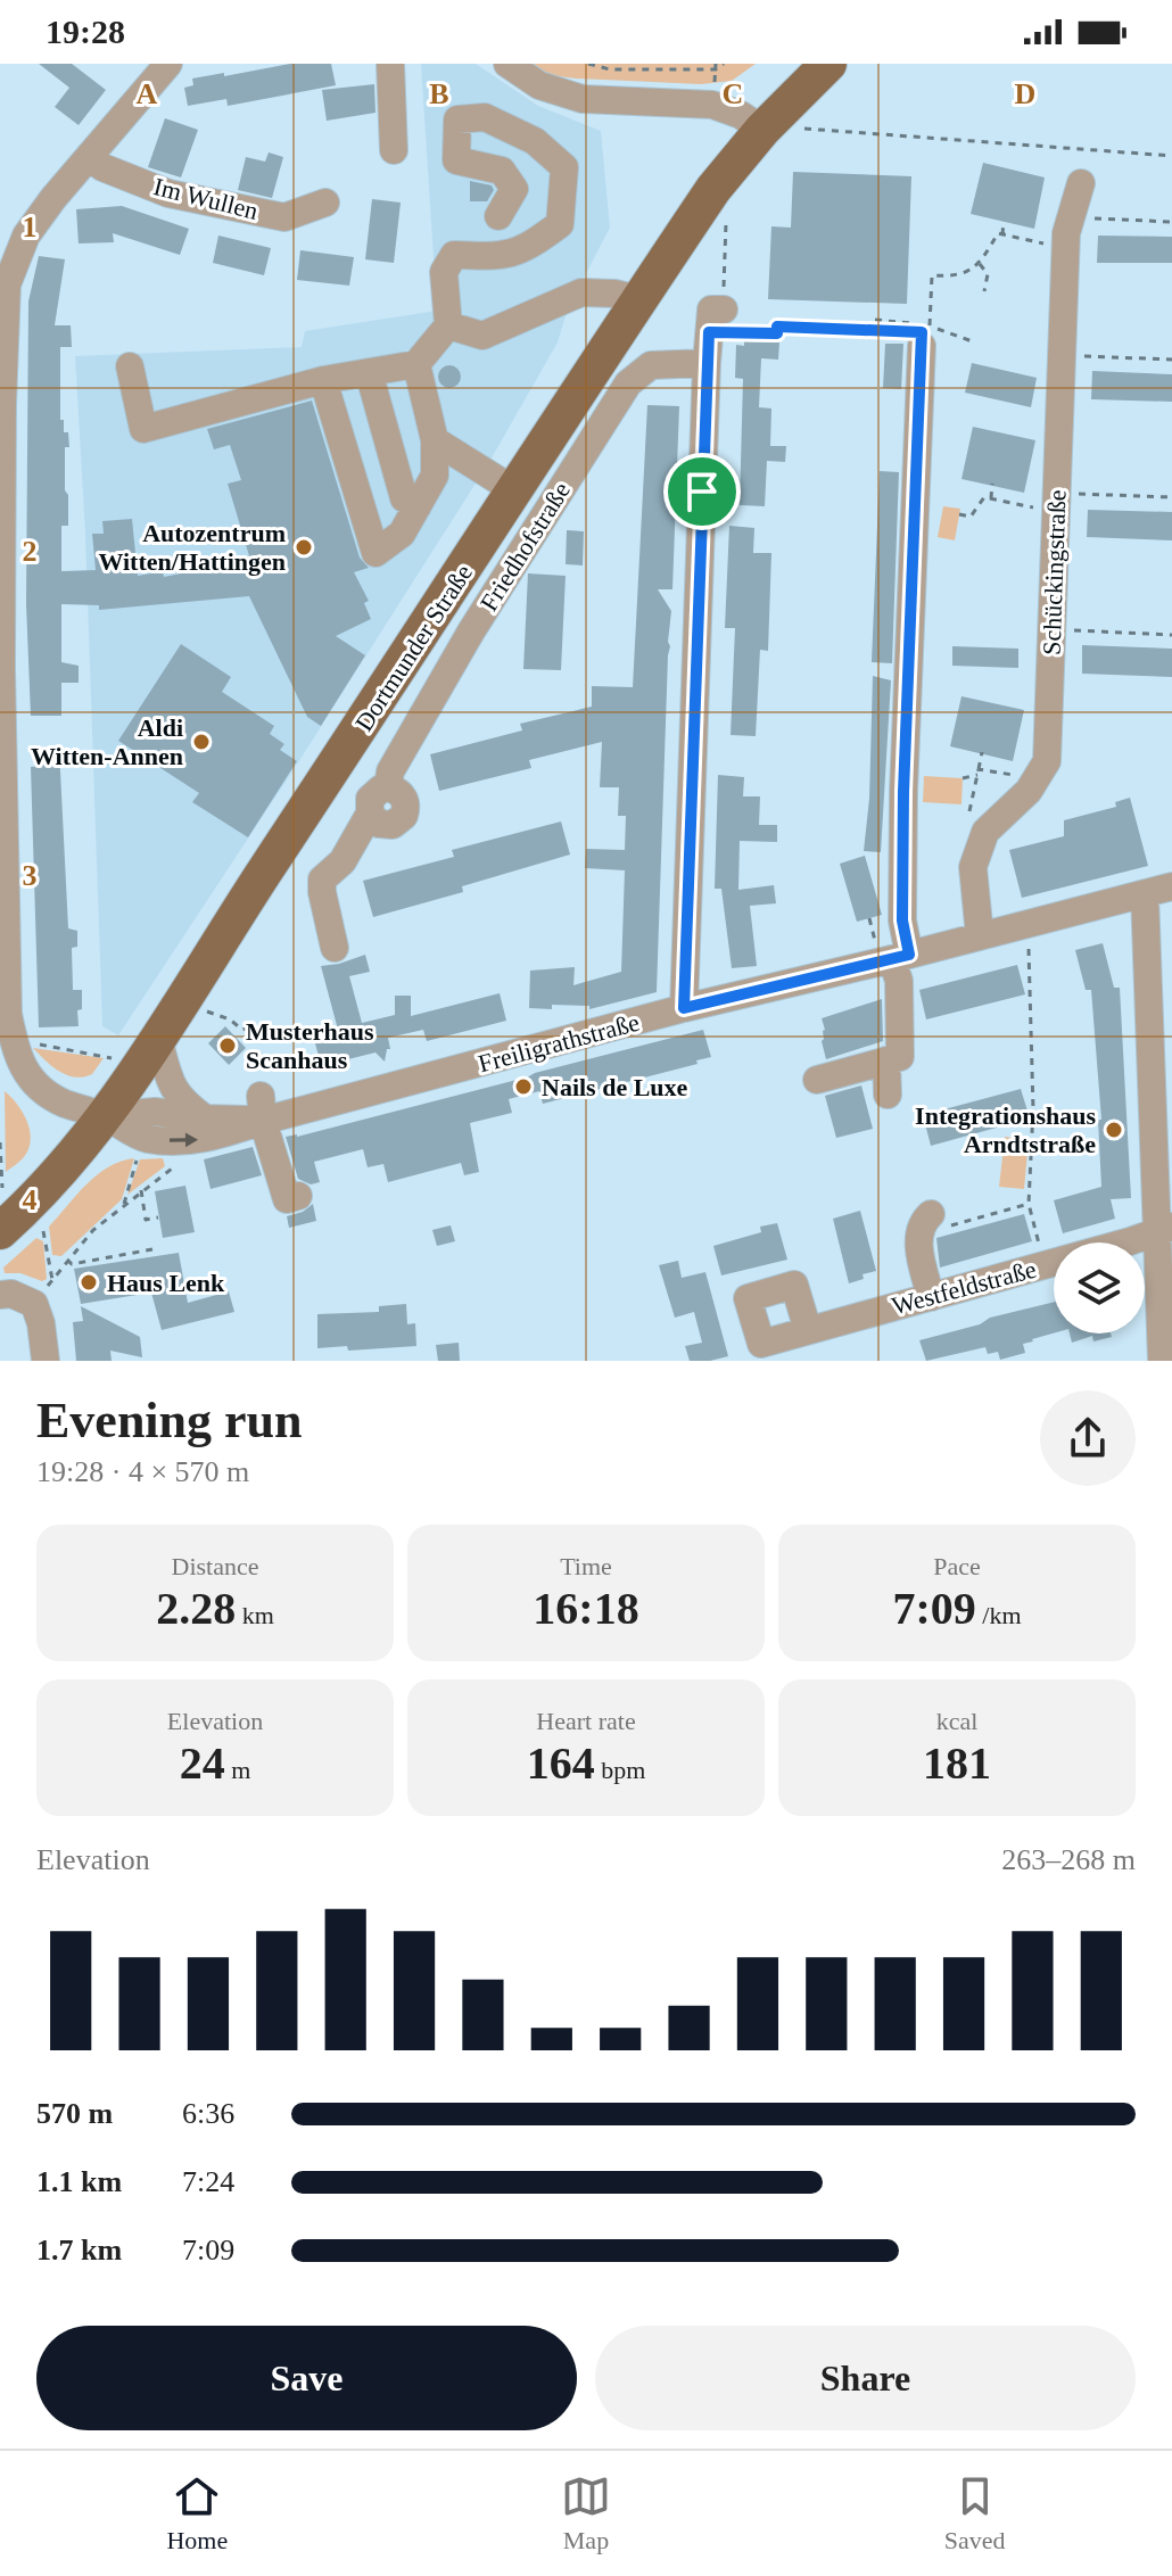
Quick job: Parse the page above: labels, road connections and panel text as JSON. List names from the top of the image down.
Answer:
{
  "streets": {
    "main road": ["Dortmunder Straße"],
    "street": [
      "Im Wullen",
      "Friedhofstraße",
      "Schückingstraße",
      "Freiligrathstraße",
      "Westfeldstraße"
    ]
  },
  "crossings": [
    ["Schückingstraße", "Freiligrathstraße"],
    ["Dortmunder Straße", "Freiligrathstraße"]
  ],
  "places": [
    "Autozentrum Witten/Hattingen",
    "Aldi Witten-Annen",
    "Musterhaus Scanhaus",
    "Nails de Luxe",
    "Integrationshaus Arndtstraße",
    "Haus Lenk"
  ],
  "page": {
    "status": "19:28",
    "heading": ["Evening run", "19:28 · 4 × 570 m"],
    "stats": [
      ["Distance", "2.28 km"],
      ["Time", "16:18"],
      ["Pace", "7:09 /km"],
      ["Elevation", "24 m"],
      ["Heart rate", "164 bpm"],
      ["kcal", "181"]
    ],
    "chart": ["Elevation", "263–268 m"],
    "list": [
      {
        "name": "570 m",
        "note": "6:36"
      },
      {
        "name": "1.1 km",
        "note": "7:24"
      },
      {
        "name": "1.7 km",
        "note": "7:09"
      }
    ],
    "buttons": ["Save", "Share"],
    "tabs": ["Home", "Map", "Saved"]
  },
  "grid": {
    "columns": [
      "A",
      "B",
      "C",
      "D"
    ],
    "rows": [
      "1",
      "2",
      "3",
      "4"
    ]
  }
}
